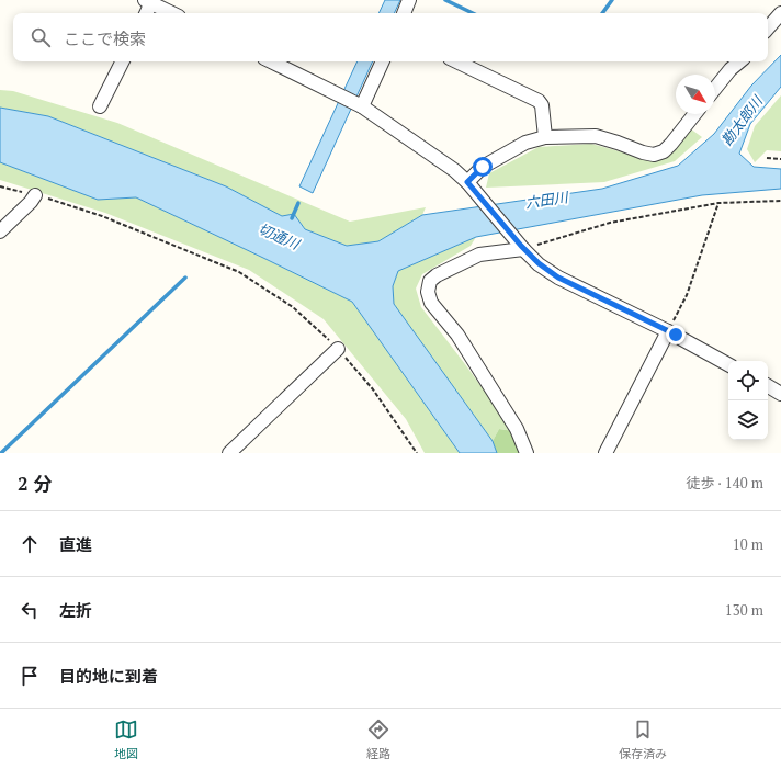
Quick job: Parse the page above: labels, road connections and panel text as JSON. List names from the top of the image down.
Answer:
{
  "water": ["勘太郎川", "六田川", "切通川"],
  "north": "bottom right",
  "page": {
    "search": "ここで検索",
    "heading": ["2 分", "徒歩 · 140 m"],
    "list": [
      ["直進", "10 m"],
      ["左折", "130 m"],
      "目的地に到着"
    ],
    "nav": ["地図", "経路", "保存済み"]
  }
}
